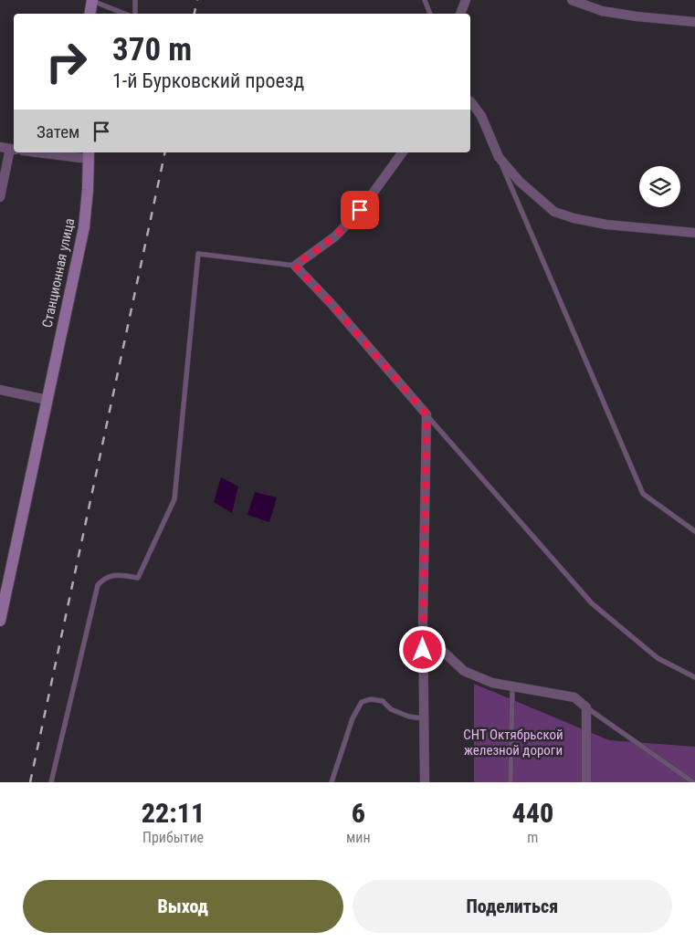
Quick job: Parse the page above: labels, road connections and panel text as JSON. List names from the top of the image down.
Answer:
{
  "streets": {
    "main road": ["Станционная улица"]
  },
  "parks": ["СНТ Октябрьской железной дороги"],
  "page": {
    "turn": ["370 m", "1-й Бурковский проезд"],
    "then": "Затем",
    "eta": [
      "22:11",
      "Прибытие",
      "6",
      "мин",
      "440",
      "m"
    ],
    "buttons": ["Выход", "Поделиться"]
  }
}
